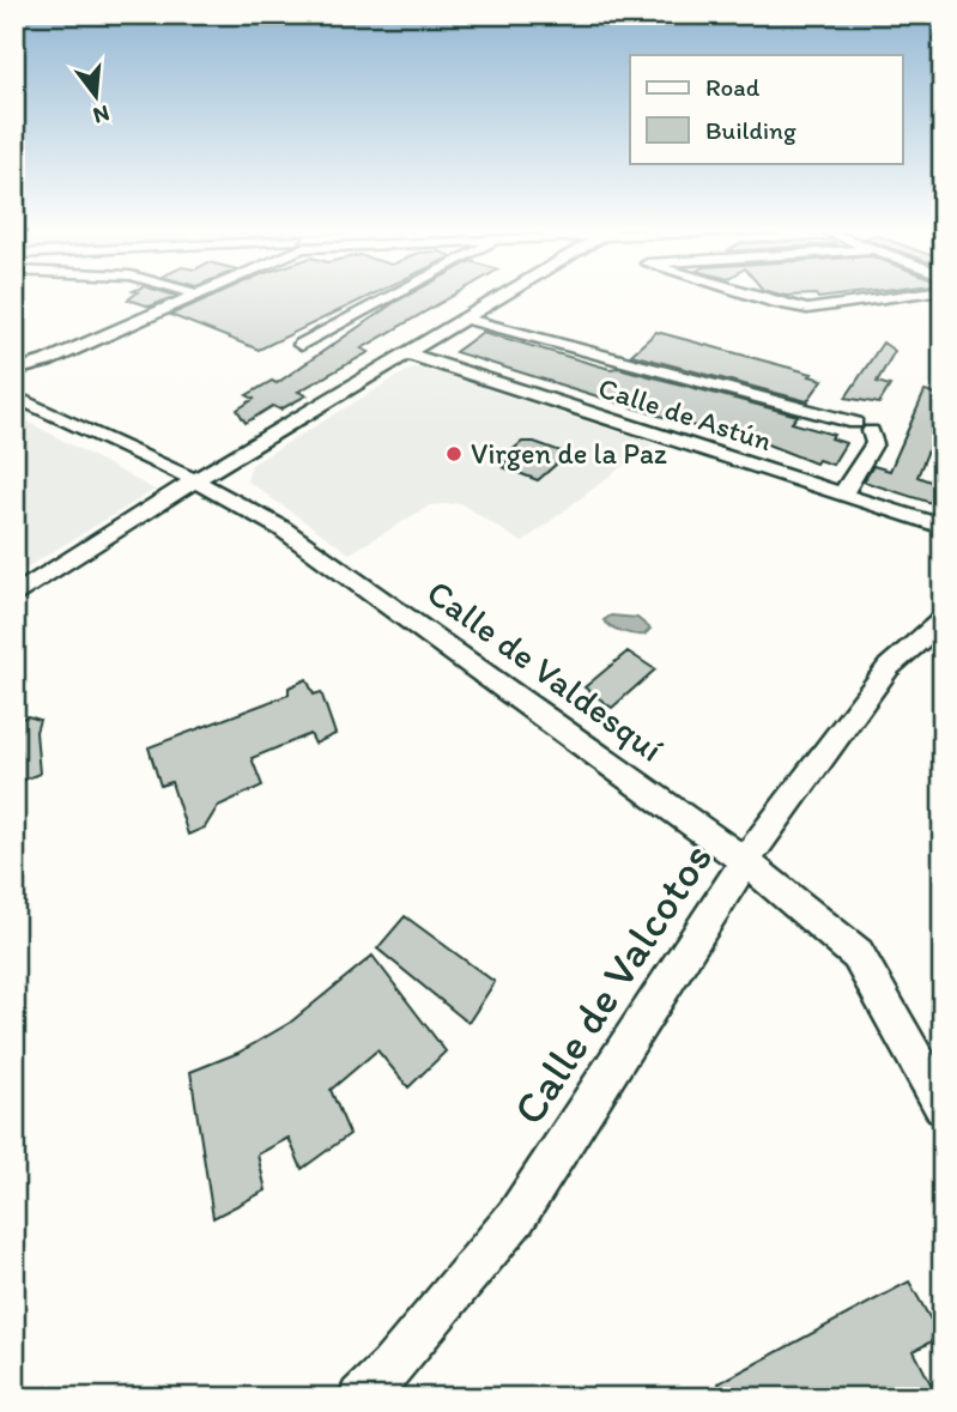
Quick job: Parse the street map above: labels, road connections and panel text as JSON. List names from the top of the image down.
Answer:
{
  "streets": {
    "street": ["Calle de Astún", "Calle de Valdesquí", "Calle de Valcotos"]
  },
  "crossings": [
    ["Calle de Valdesquí", "Calle de Valcotos"]
  ],
  "places": ["Virgen de la Paz"],
  "legend": ["Road", "Building"],
  "north": "bottom"
}
